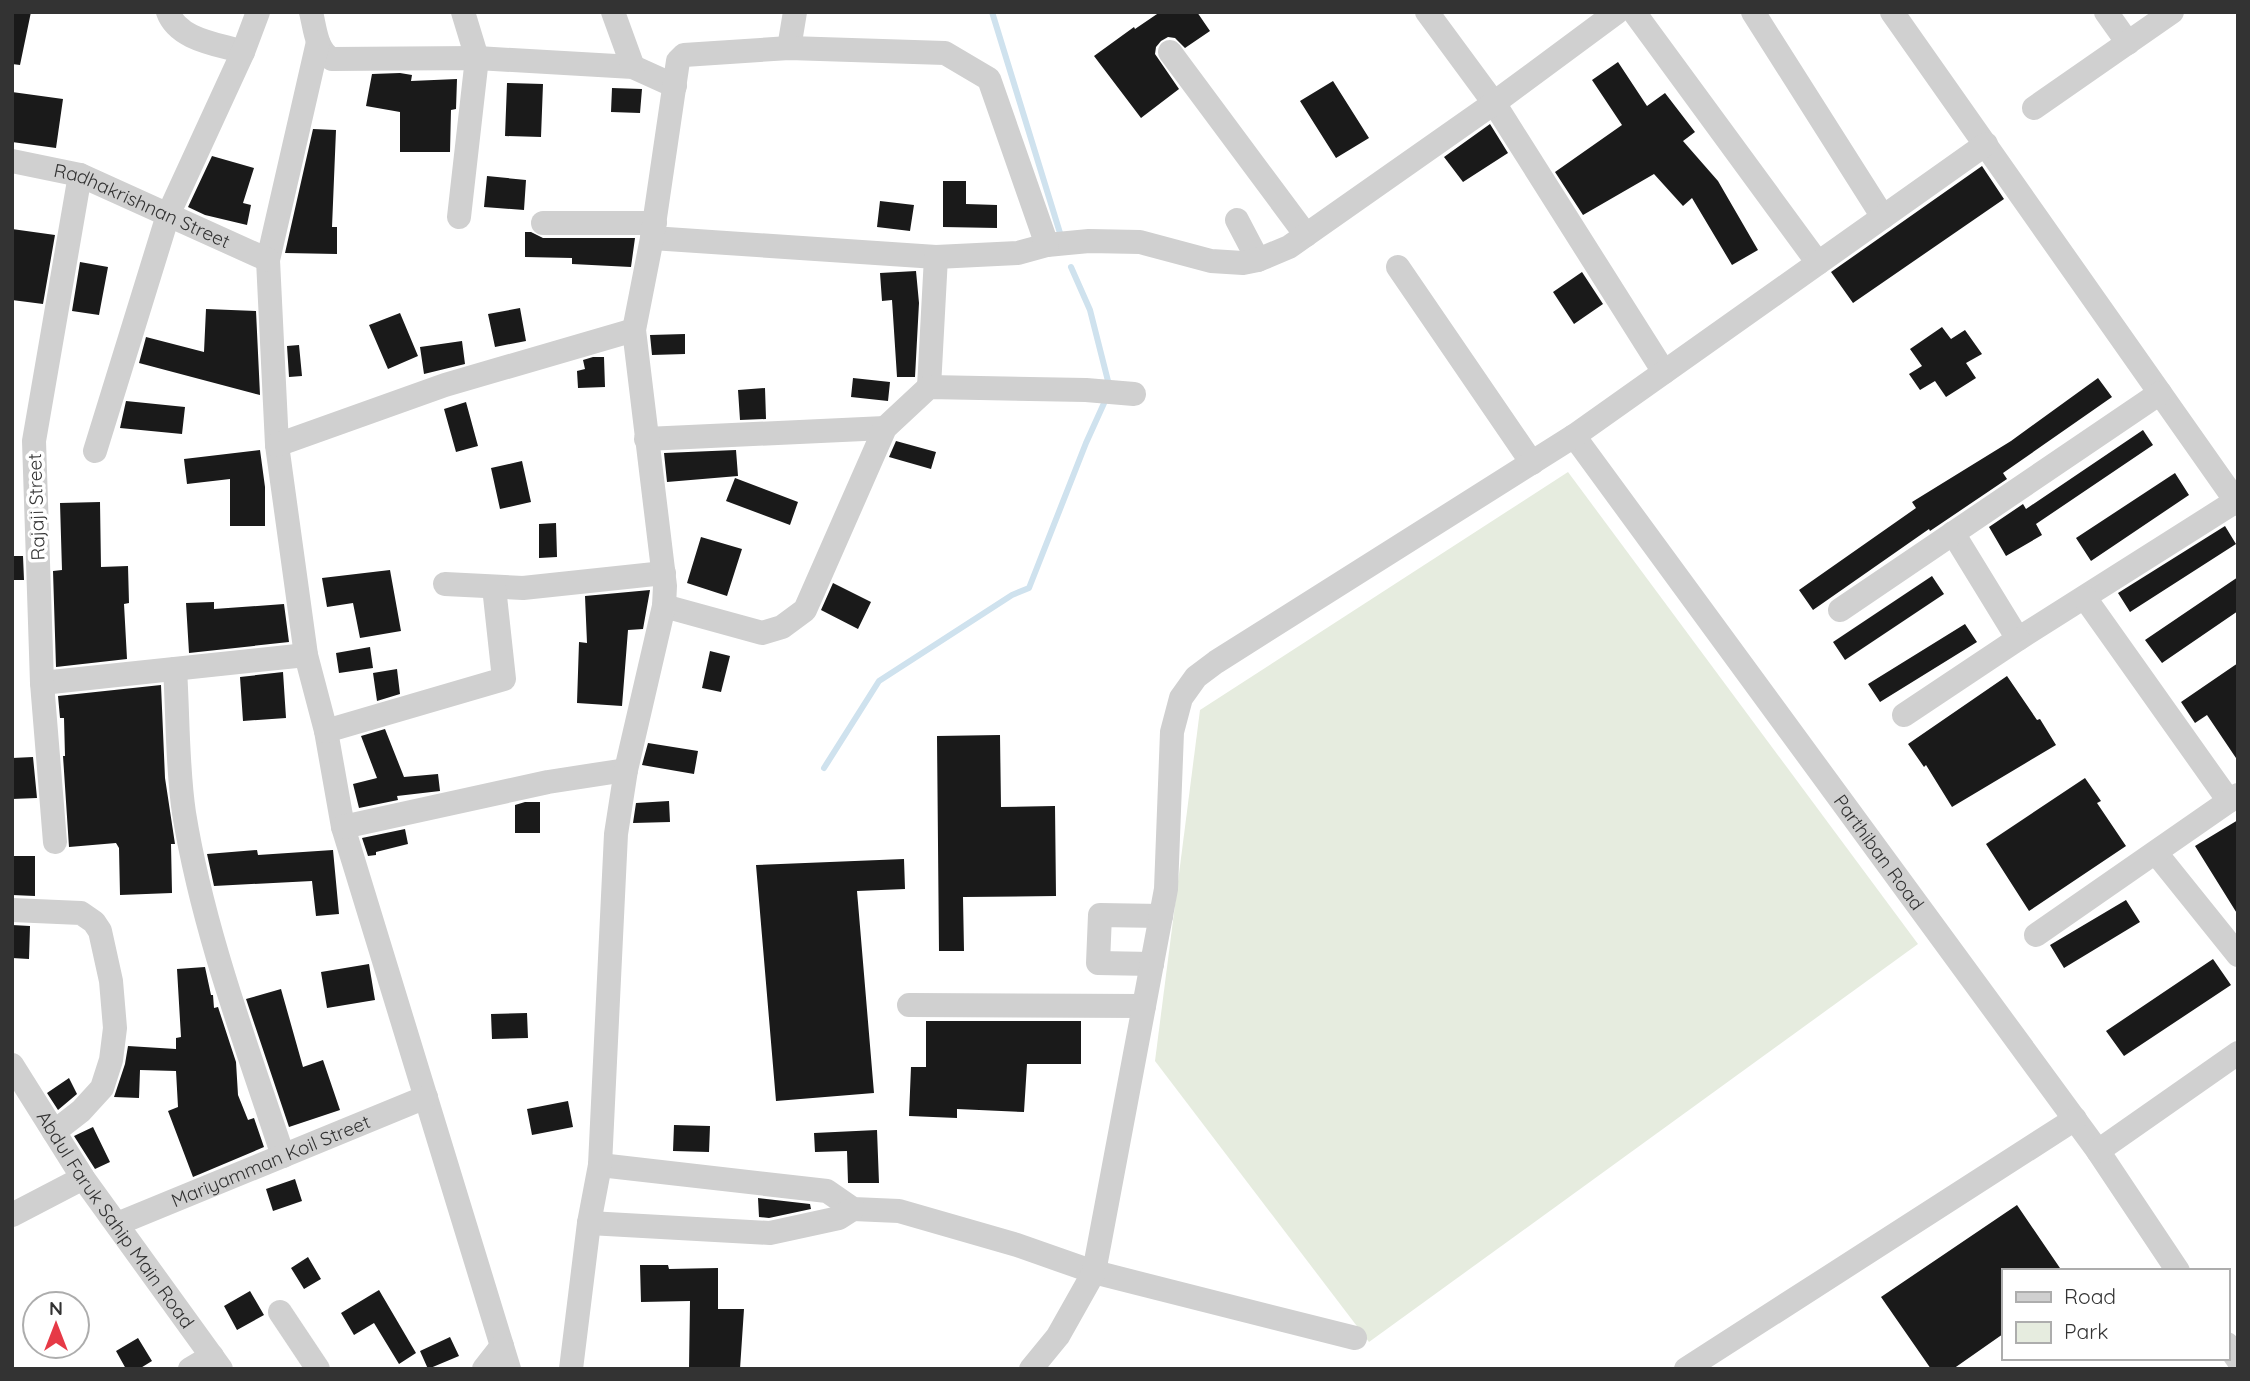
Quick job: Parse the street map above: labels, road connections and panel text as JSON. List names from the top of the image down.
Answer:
{
  "streets": {
    "street": [
      "Radhakrishnan Street",
      "Rajaji Street",
      "Parthiban Road",
      "Mariyamman Koil Street",
      "Abdul Faruk Sahip Main Road"
    ]
  },
  "crossings": [
    ["Radhakrishnan Street", "Rajaji Street"],
    ["Mariyamman Koil Street", "Abdul Faruk Sahip Main Road"]
  ],
  "legend": ["Road", "Park"],
  "north": "top"
}
